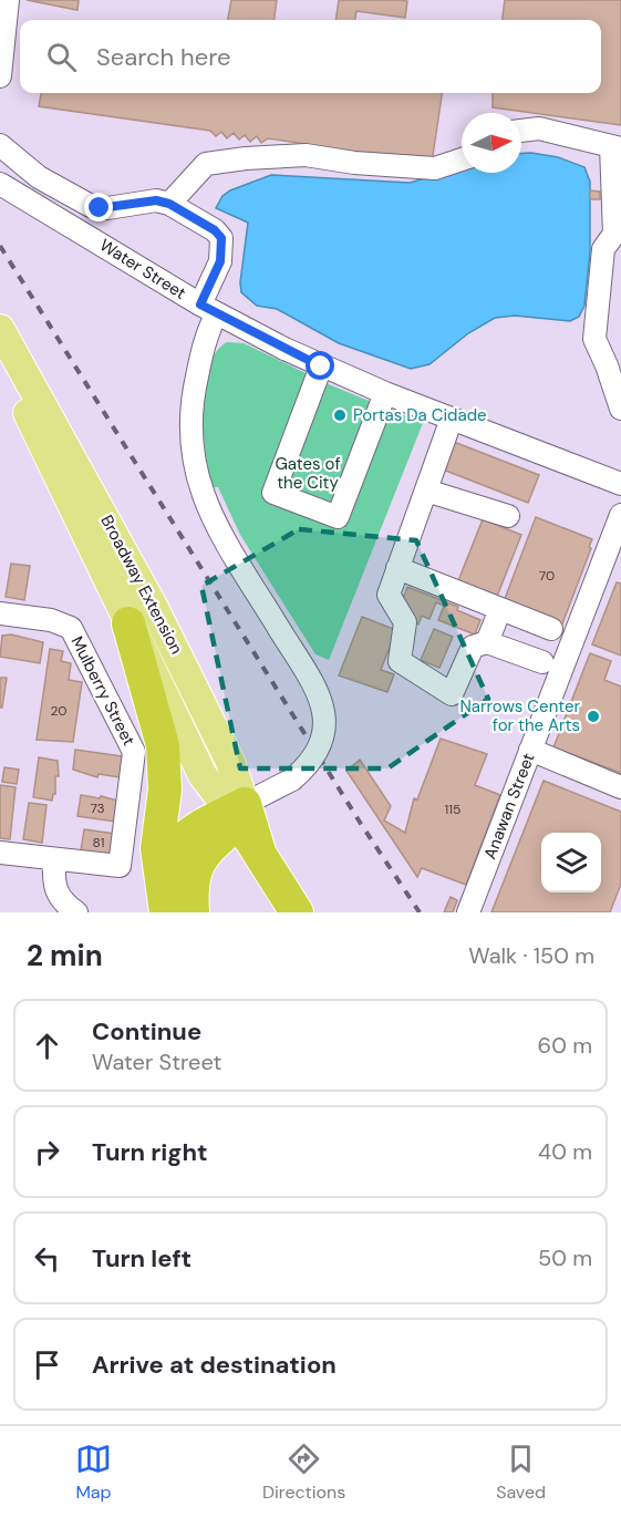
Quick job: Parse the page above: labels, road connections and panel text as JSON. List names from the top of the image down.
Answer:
{
  "streets": {
    "highway": ["Broadway Extension"],
    "street": ["Water Street", "Mulberry Street", "Anawan Street"]
  },
  "parks": ["Gates of the City"],
  "places": ["Portas Da Cidade", "Narrows Center for the Arts"],
  "house_numbers": [
    "70",
    "20",
    "73",
    "115",
    "81"
  ],
  "north": "right",
  "page": {
    "search": "Search here",
    "heading": ["2 min", "Walk · 150 m"],
    "list": [
      ["Continue", "Water Street", "60 m"],
      ["Turn right", "40 m"],
      ["Turn left", "50 m"],
      "Arrive at destination"
    ],
    "nav": ["Map", "Directions", "Saved"]
  }
}
